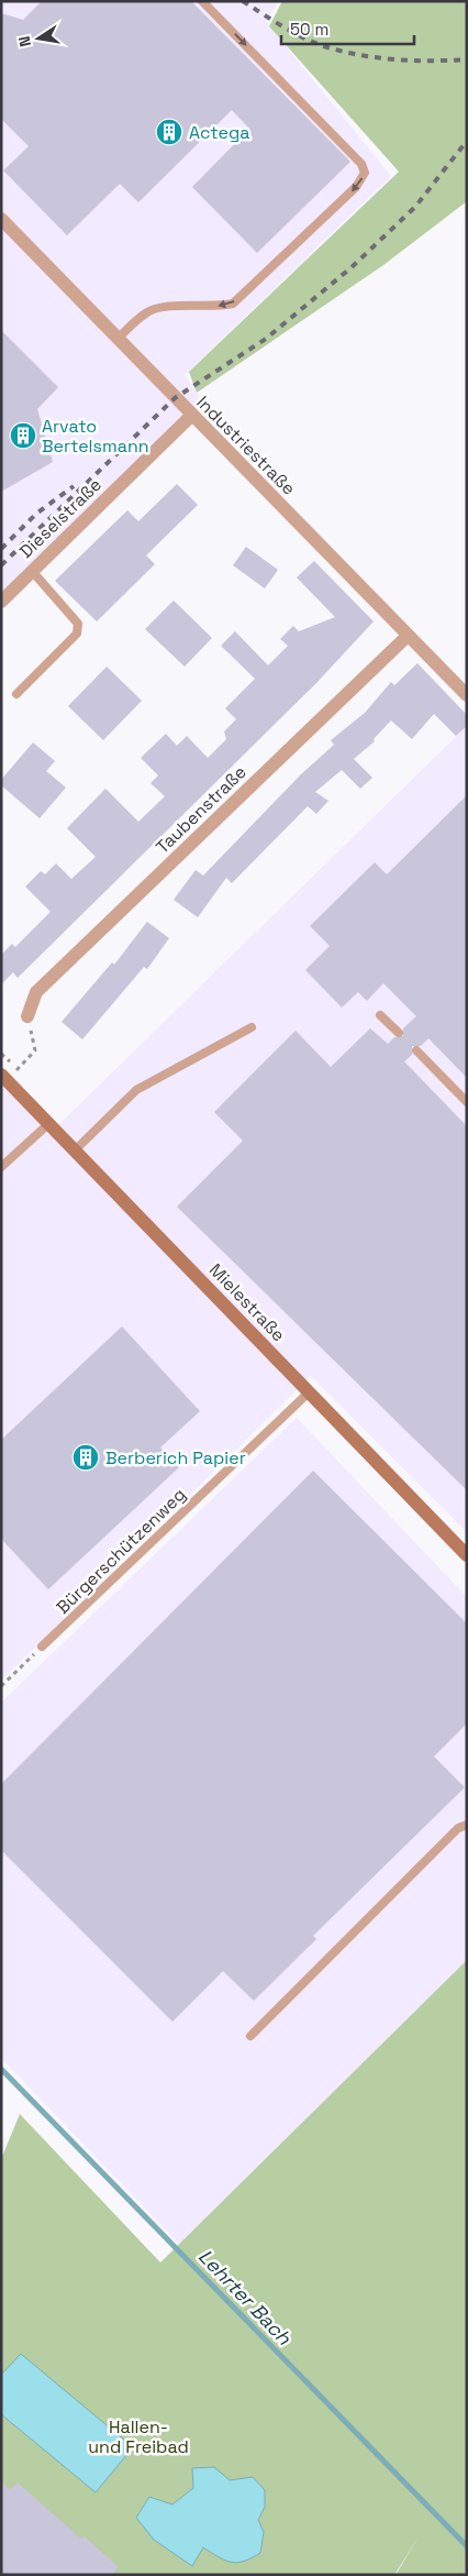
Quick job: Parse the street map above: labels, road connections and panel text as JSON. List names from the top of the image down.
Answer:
{
  "streets": {
    "street": [
      "Industriestraße",
      "Dieselstraße",
      "Taubenstraße",
      "Mielestraße"
    ],
    "lane": ["Bürgerschützenweg"]
  },
  "crossings": [
    ["Industriestraße", "Dieselstraße"],
    ["Industriestraße", "Taubenstraße"],
    ["Mielestraße", "Bürgerschützenweg"]
  ],
  "water": ["Lehrter Bach"],
  "parks": ["Hallen- und Freibad"],
  "places": {
    "building": ["Actega", "Arvato Bertelsmann", "Berberich Papier"]
  },
  "scale_bar": "50 m",
  "north": "left"
}
